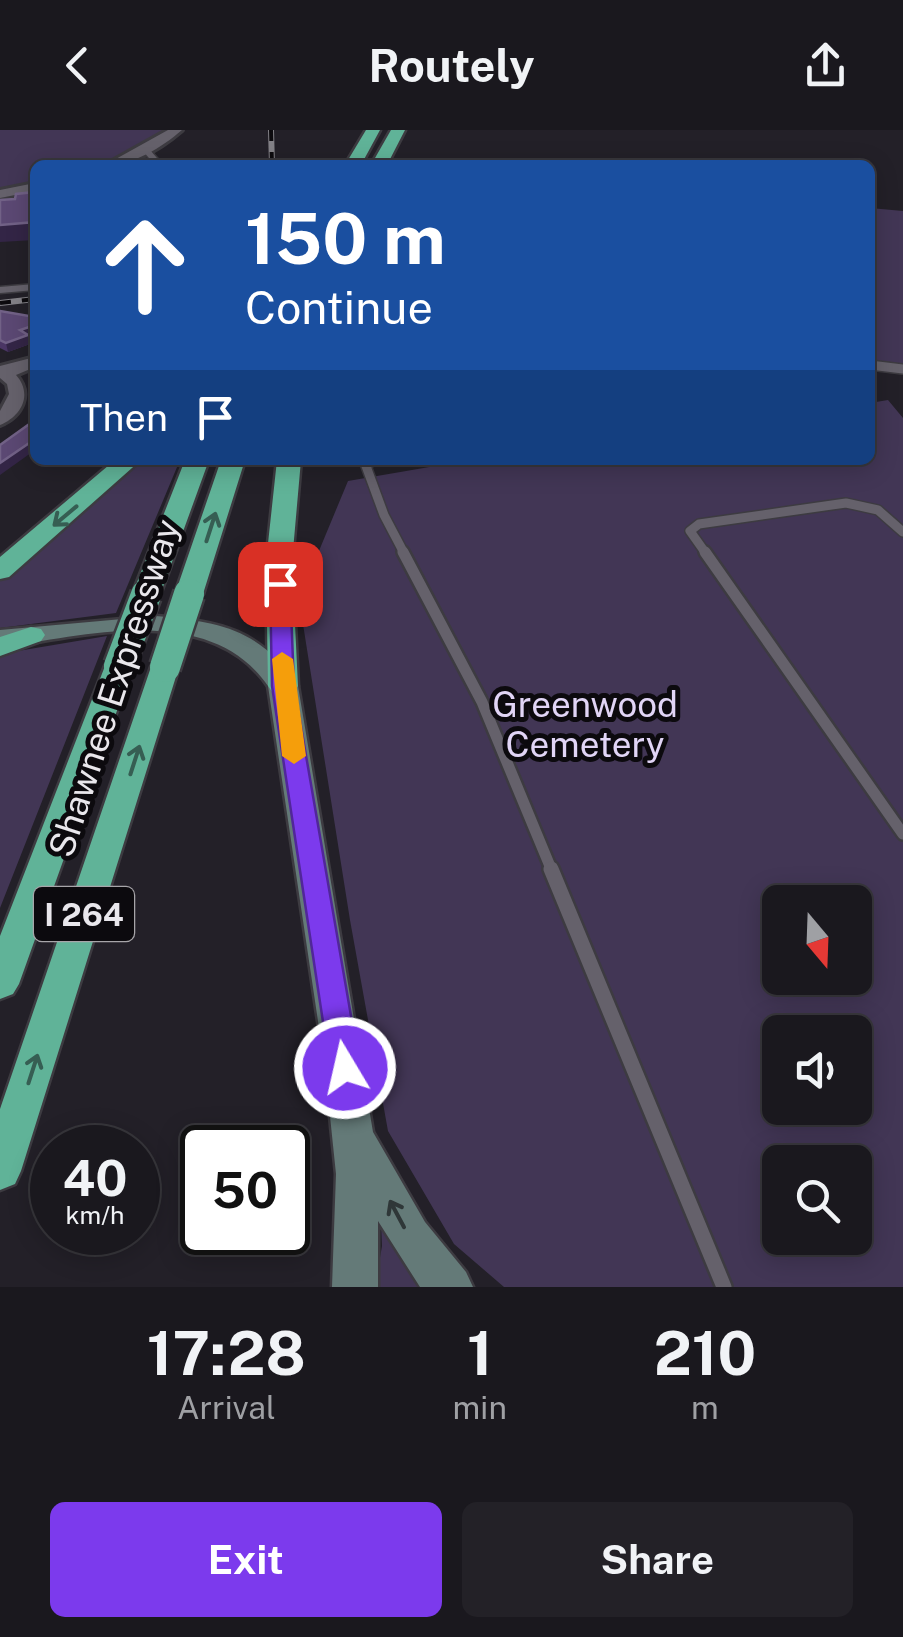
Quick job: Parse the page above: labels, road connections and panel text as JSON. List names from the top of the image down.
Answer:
{
  "streets": {
    "highway": ["Shawnee Expressway", "I 264"]
  },
  "parks": ["Greenwood Cemetery"],
  "north": "bottom",
  "page": {
    "header": "Routely",
    "turn": ["150 m", "Continue"],
    "then": "Then",
    "speed": "40 km/h",
    "limit": "50",
    "eta": [
      "17:28",
      "Arrival",
      "1",
      "min",
      "210",
      "m"
    ],
    "buttons": ["Exit", "Share"]
  }
}
